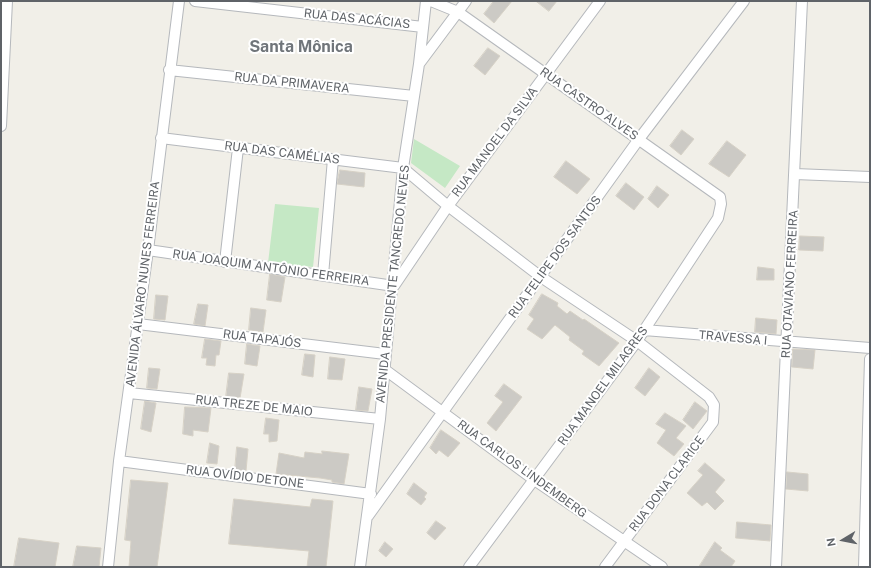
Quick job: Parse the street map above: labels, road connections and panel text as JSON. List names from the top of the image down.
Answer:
{
  "streets": {
    "street": [
      "RUA DAS ACÁCIAS",
      "RUA DA PRIMAVERA",
      "RUA CASTRO ALVES",
      "RUA MANOEL DA SILVA",
      "RUA DAS CAMÉLIAS",
      "RUA FELIPE DOS SANTOS",
      "RUA JOAQUIM ANTÔNIO FERREIRA",
      "AVENIDA ÁLVARO NUNES FERREIRA",
      "AVENIDA PRESIDENTE TANCREDO NEVES",
      "RUA OTAVIANO FERREIRA",
      "TRAVESSA I",
      "RUA TAPAJÓS",
      "RUA MANOEL MILAGRES",
      "RUA TREZE DE MAIO",
      "RUA CARLOS LINDEMBERG",
      "RUA OVÍDIO DETONE",
      "RUA DONA CLARICE"
    ]
  },
  "crossings": [
    ["RUA DAS ACÁCIAS", "AVENIDA PRESIDENTE TANCREDO NEVES"],
    ["RUA DA PRIMAVERA", "AVENIDA ÁLVARO NUNES FERREIRA"],
    ["RUA DA PRIMAVERA", "AVENIDA PRESIDENTE TANCREDO NEVES"],
    ["RUA CASTRO ALVES", "RUA MANOEL DA SILVA"],
    ["RUA CASTRO ALVES", "RUA FELIPE DOS SANTOS"],
    ["RUA CASTRO ALVES", "RUA MANOEL MILAGRES"],
    ["RUA MANOEL DA SILVA", "RUA JOAQUIM ANTÔNIO FERREIRA"],
    ["RUA MANOEL DA SILVA", "AVENIDA PRESIDENTE TANCREDO NEVES"],
    ["RUA DAS CAMÉLIAS", "AVENIDA ÁLVARO NUNES FERREIRA"],
    ["RUA DAS CAMÉLIAS", "AVENIDA PRESIDENTE TANCREDO NEVES"],
    ["RUA FELIPE DOS SANTOS", "AVENIDA PRESIDENTE TANCREDO NEVES"],
    ["RUA FELIPE DOS SANTOS", "RUA CARLOS LINDEMBERG"],
    ["RUA JOAQUIM ANTÔNIO FERREIRA", "AVENIDA ÁLVARO NUNES FERREIRA"],
    ["RUA JOAQUIM ANTÔNIO FERREIRA", "AVENIDA PRESIDENTE TANCREDO NEVES"],
    ["AVENIDA ÁLVARO NUNES FERREIRA", "RUA TAPAJÓS"],
    ["AVENIDA ÁLVARO NUNES FERREIRA", "RUA TREZE DE MAIO"],
    ["AVENIDA ÁLVARO NUNES FERREIRA", "RUA OVÍDIO DETONE"],
    ["AVENIDA PRESIDENTE TANCREDO NEVES", "RUA TAPAJÓS"],
    ["AVENIDA PRESIDENTE TANCREDO NEVES", "RUA TREZE DE MAIO"],
    ["AVENIDA PRESIDENTE TANCREDO NEVES", "RUA CARLOS LINDEMBERG"],
    ["AVENIDA PRESIDENTE TANCREDO NEVES", "RUA OVÍDIO DETONE"],
    ["RUA OTAVIANO FERREIRA", "TRAVESSA I"],
    ["TRAVESSA I", "RUA MANOEL MILAGRES"],
    ["RUA MANOEL MILAGRES", "RUA CARLOS LINDEMBERG"],
    ["RUA MANOEL MILAGRES", "RUA DONA CLARICE"],
    ["RUA CARLOS LINDEMBERG", "RUA DONA CLARICE"]
  ],
  "districts": ["Santa Mônica"],
  "north": "left"
}
